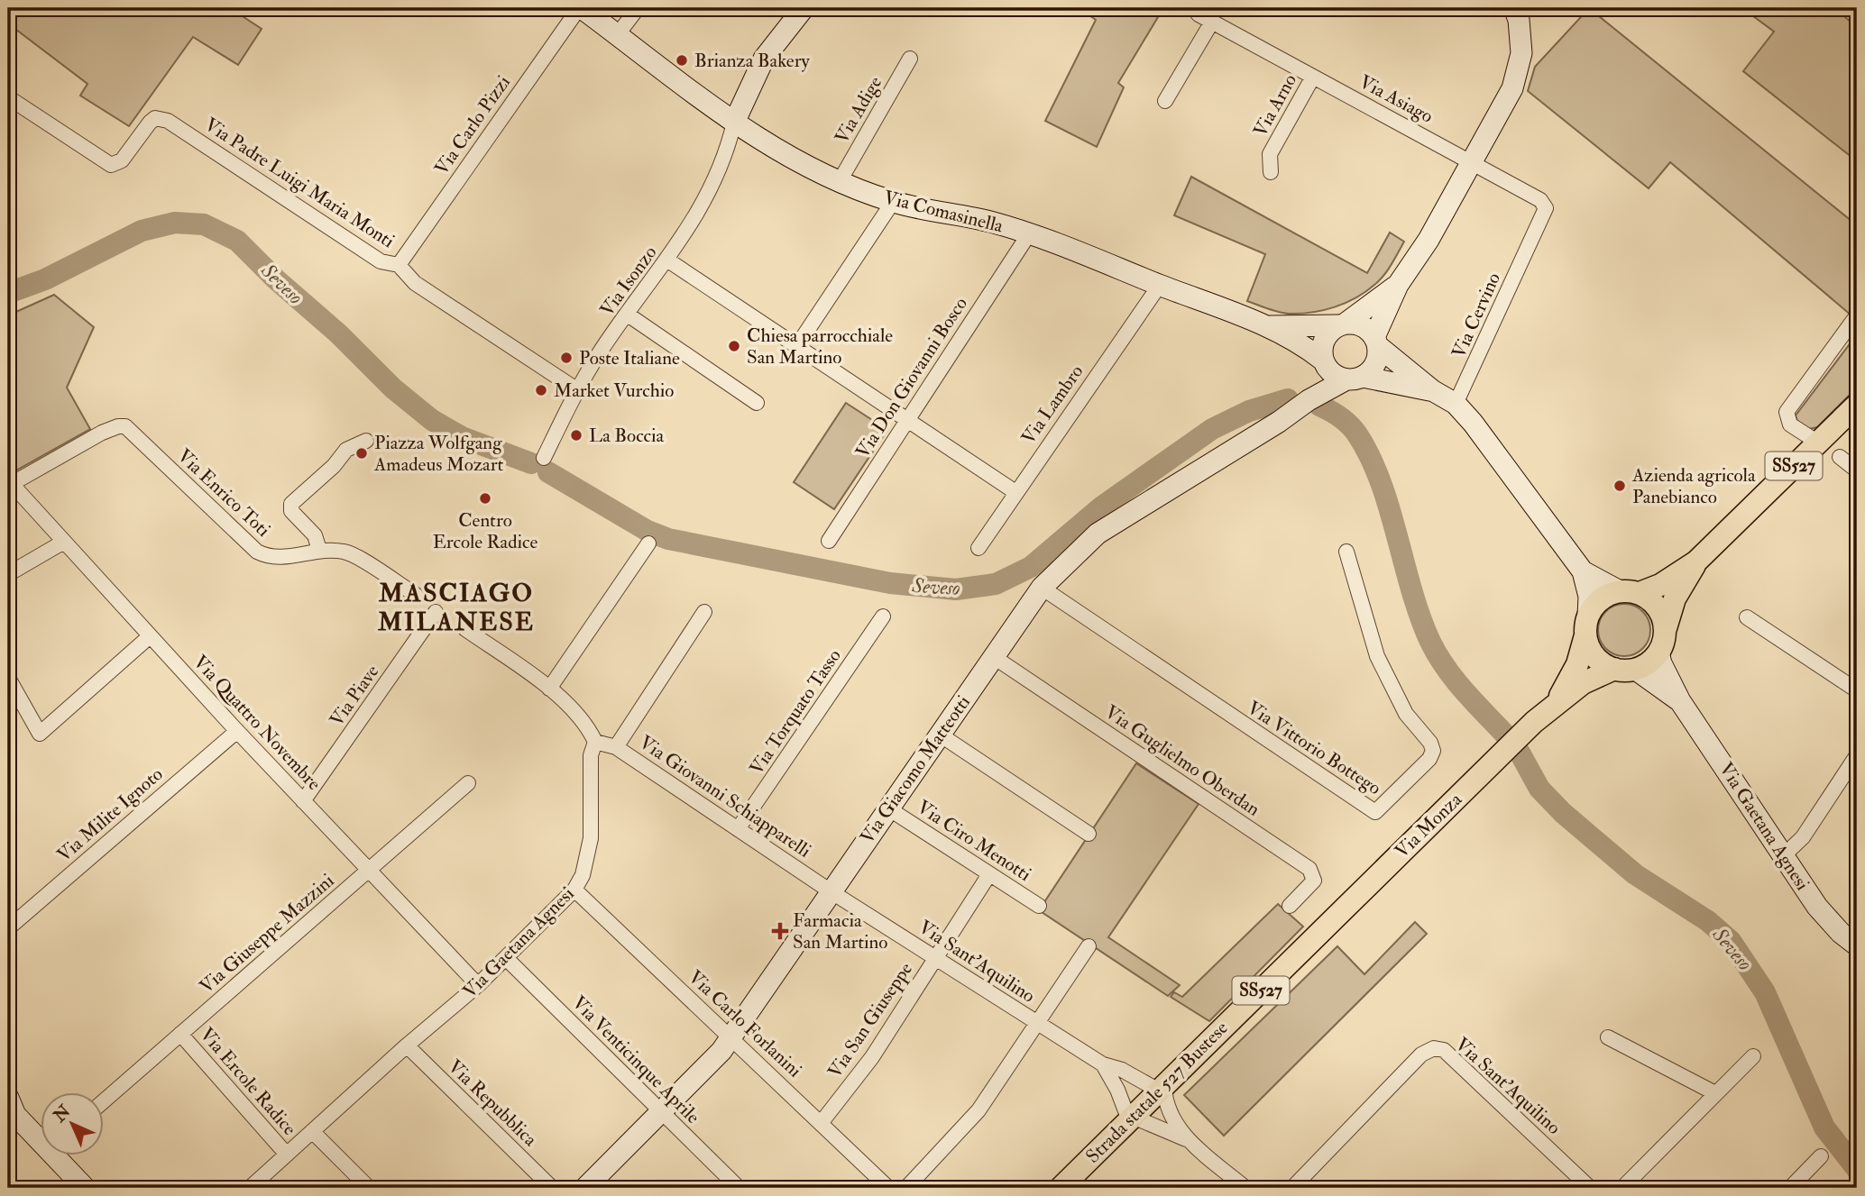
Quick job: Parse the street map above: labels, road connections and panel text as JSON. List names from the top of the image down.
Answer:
{
  "streets": {
    "main road": ["SS527", "Via Monza", "Strada statale 527 Bustese"],
    "street": [
      "Via Asiago",
      "Via Arno",
      "Via Adige",
      "Via Carlo Pizzi",
      "Via Padre Luigi Maria Monti",
      "Via Comasinella",
      "Via Isonzo",
      "Via Cervino",
      "Via Don Giovanni Bosco",
      "Via Lambro",
      "Via Enrico Toti",
      "Via Piave",
      "Via Torquato Tasso",
      "Via Quattro Novembre",
      "Via Vittorio Bottego",
      "Via Guglielmo Oberdan",
      "Via Giacomo Matteotti",
      "Via Giovanni Schiapparelli",
      "Via Milite Ignoto",
      "Via Gaetana Agnesi",
      "Via Ciro Menotti",
      "Via Giuseppe Mazzini",
      "Via Sant'Aquilino",
      "Via San Giuseppe",
      "Via Carlo Forlanini",
      "Via Venticinque Aprile",
      "Via Ercole Radice",
      "Via Repubblica"
    ]
  },
  "crossings": [
    ["Via Asiago", "Via Arno"],
    ["Via Asiago", "Via Cervino"],
    ["Via Adige", "Via Comasinella"],
    ["Via Carlo Pizzi", "Via Padre Luigi Maria Monti"],
    ["Via Carlo Pizzi", "Via Comasinella"],
    ["Via Padre Luigi Maria Monti", "Via Isonzo"],
    ["Via Comasinella", "Via Isonzo"],
    ["Via Comasinella", "Via Don Giovanni Bosco"],
    ["Via Comasinella", "Via Lambro"],
    ["Via Comasinella", "Via Giacomo Matteotti"],
    ["SS527", "Via Monza"],
    ["SS527", "Via Gaetana Agnesi"],
    ["Via Enrico Toti", "Via Quattro Novembre"],
    ["Via Piave", "Via Quattro Novembre"],
    ["Via Torquato Tasso", "Via Giovanni Schiapparelli"],
    ["Via Quattro Novembre", "Via Milite Ignoto"],
    ["Via Quattro Novembre", "Via Gaetana Agnesi"],
    ["Via Quattro Novembre", "Via Giuseppe Mazzini"],
    ["Via Vittorio Bottego", "Via Giacomo Matteotti"],
    ["Via Guglielmo Oberdan", "Via Giacomo Matteotti"],
    ["Via Giacomo Matteotti", "Via Giovanni Schiapparelli"],
    ["Via Giacomo Matteotti", "Via Ciro Menotti"],
    ["Via Giacomo Matteotti", "Via Sant'Aquilino"],
    ["Via Giacomo Matteotti", "Via Carlo Forlanini"],
    ["Via Giacomo Matteotti", "Via Venticinque Aprile"],
    ["Via Giovanni Schiapparelli", "Via Gaetana Agnesi"],
    ["Via Giovanni Schiapparelli", "Via Sant'Aquilino"],
    ["Via Monza", "Strada statale 527 Bustese"],
    ["Via Gaetana Agnesi", "Via Carlo Forlanini"],
    ["Via Gaetana Agnesi", "Via Venticinque Aprile"],
    ["Via Gaetana Agnesi", "Via Ercole Radice"],
    ["Via Gaetana Agnesi", "Via Repubblica"],
    ["Via Ciro Menotti", "Via San Giuseppe"],
    ["Via Giuseppe Mazzini", "Via Ercole Radice"],
    ["Via Sant'Aquilino", "Via San Giuseppe"],
    ["Via Sant'Aquilino", "Strada statale 527 Bustese"],
    ["Via San Giuseppe", "Via Carlo Forlanini"]
  ],
  "districts": ["MASCIAGO MILANESE"],
  "water": ["Seveso"],
  "places": {
    "other": [
      "Brianza Bakery",
      "Chiesa parrocchiale San Martino",
      "Poste Italiane",
      "Market Vurchio",
      "La Boccia",
      "Piazza Wolfgang Amadeus Mozart",
      "Azienda agricola Panebianco",
      "Centro Ercole Radice"
    ],
    "health": ["Farmacia San Martino"]
  },
  "north": "top left"
}
